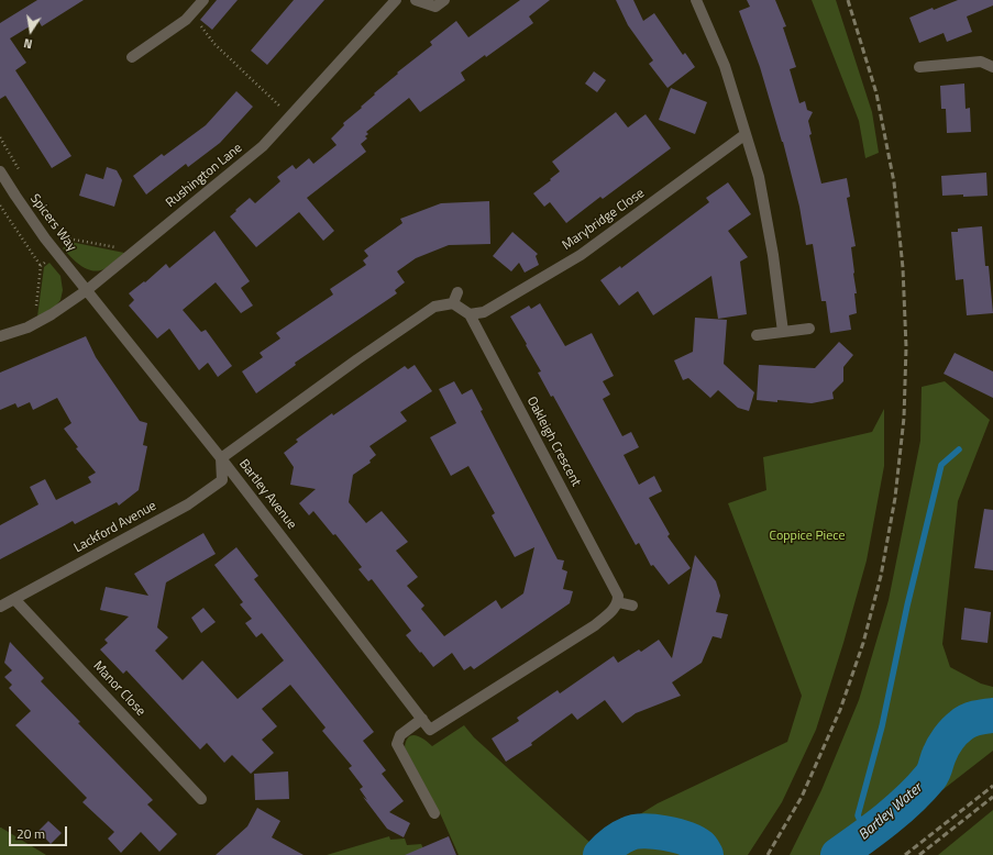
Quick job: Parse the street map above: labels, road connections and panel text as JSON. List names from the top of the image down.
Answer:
{
  "streets": {
    "street": [
      "Rushington Lane",
      "Marybridge Close",
      "Spicers Way",
      "Oakleigh Crescent",
      "Bartley Avenue",
      "Lackford Avenue",
      "Manor Close"
    ]
  },
  "crossings": [
    ["Rushington Lane", "Spicers Way"],
    ["Rushington Lane", "Bartley Avenue"],
    ["Marybridge Close", "Oakleigh Crescent"],
    ["Spicers Way", "Bartley Avenue"],
    ["Oakleigh Crescent", "Bartley Avenue"],
    ["Bartley Avenue", "Lackford Avenue"],
    ["Lackford Avenue", "Manor Close"]
  ],
  "water": ["Bartley Water"],
  "parks": ["Coppice Piece"],
  "scale_bar": "20 m",
  "north": "bottom"
}
